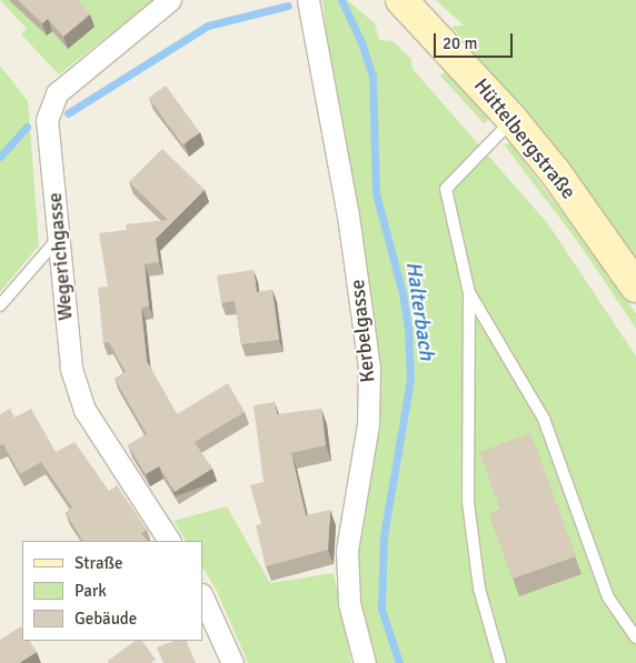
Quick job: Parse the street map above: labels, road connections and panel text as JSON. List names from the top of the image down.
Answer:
{
  "streets": {
    "main road": ["Hüttelbergstraße"],
    "street": ["Wegerichgasse", "Kerbelgasse"]
  },
  "water": ["Halterbach"],
  "legend": ["Straße", "Park", "Gebäude"],
  "scale_bar": "20 m"
}
